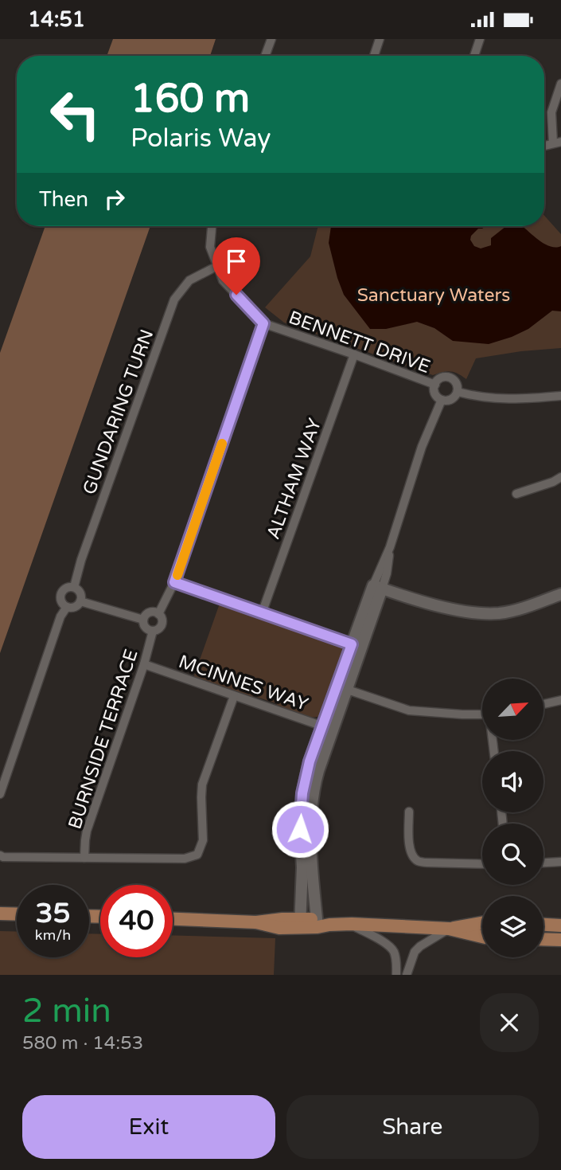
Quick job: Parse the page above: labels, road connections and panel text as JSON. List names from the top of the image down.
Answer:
{
  "streets": {
    "street": [
      "BENNETT DRIVE",
      "GUNDARING TURN",
      "ALTHAM WAY",
      "MCINNES WAY",
      "BURNSIDE TERRACE"
    ]
  },
  "crossings": [
    ["BENNETT DRIVE", "GUNDARING TURN"],
    ["BENNETT DRIVE", "ALTHAM WAY"],
    ["BENNETT DRIVE", "BURNSIDE TERRACE"],
    ["MCINNES WAY", "BURNSIDE TERRACE"]
  ],
  "parks": ["Sanctuary Waters"],
  "north": "top right",
  "page": {
    "status": "14:51",
    "turn": ["160 m", "Polaris Way"],
    "then": "Then",
    "speed": "35 km/h",
    "limit": "40",
    "heading": ["2 min", "580 m · 14:53"],
    "buttons": ["Exit", "Share"]
  }
}
